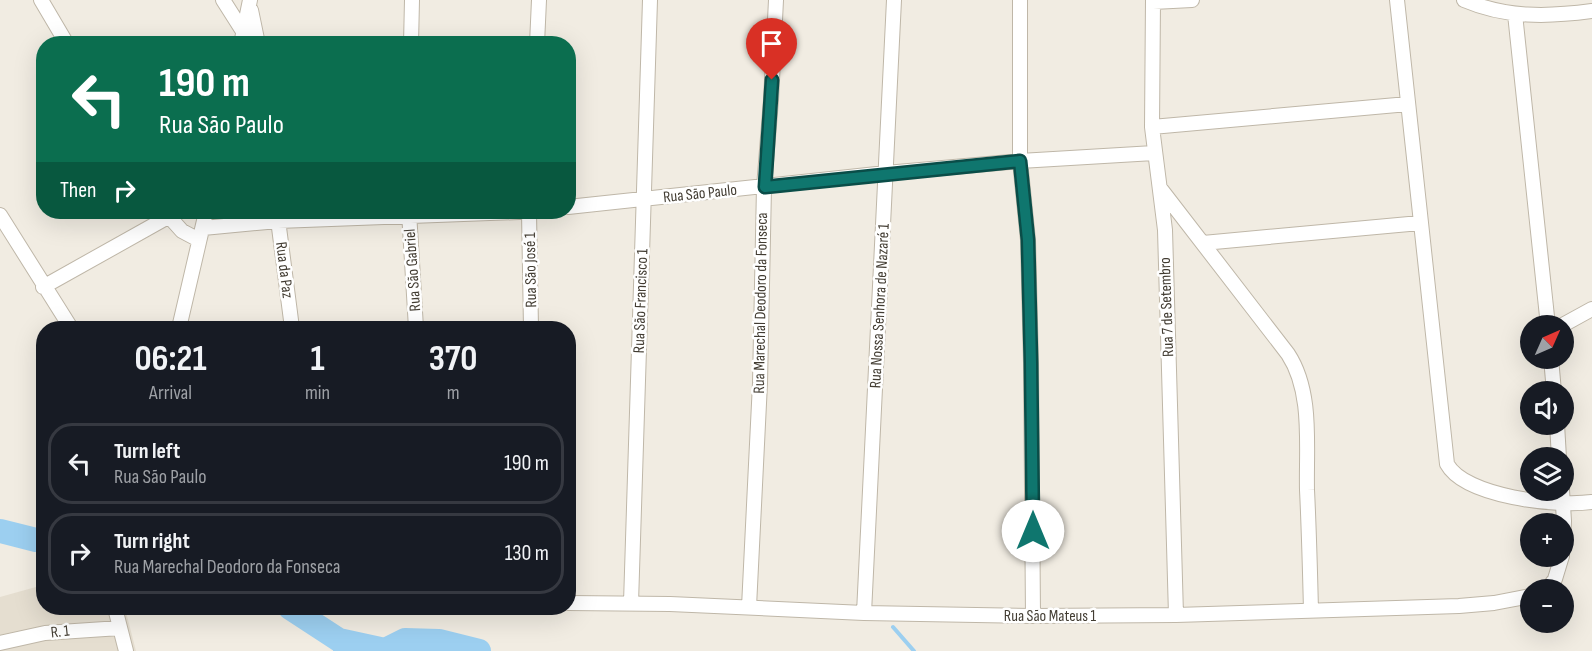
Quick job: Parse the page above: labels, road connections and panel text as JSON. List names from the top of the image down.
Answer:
{
  "streets": {
    "street": [
      "Rua São Paulo",
      "Rua da Paz",
      "Rua São Gabriel",
      "Rua São José 1",
      "Rua São Francisco 1",
      "Rua Marechal Deodoro da Fonseca",
      "Rua Nossa Senhora de Nazaré 1",
      "Rua 7 de Setembro",
      "Rua São Mateus 1",
      "R. 1"
    ]
  },
  "crossings": [
    ["Rua São Paulo", "Rua São Francisco 1"],
    ["Rua São Paulo", "Rua Marechal Deodoro da Fonseca"],
    ["Rua São Paulo", "Rua Nossa Senhora de Nazaré 1"],
    ["Rua São Paulo", "Rua 7 de Setembro"],
    ["Rua São Francisco 1", "Rua São Mateus 1"],
    ["Rua Marechal Deodoro da Fonseca", "Rua São Mateus 1"],
    ["Rua Nossa Senhora de Nazaré 1", "Rua São Mateus 1"],
    ["Rua 7 de Setembro", "Rua São Mateus 1"]
  ],
  "north": "top right",
  "page": {
    "turn": ["190 m", "Rua São Paulo"],
    "then": "Then",
    "map_buttons": ["+", "−"],
    "eta": [
      "06:21",
      "Arrival",
      "1",
      "min",
      "370",
      "m"
    ],
    "list": [
      {
        "name": "Turn left",
        "note": "Rua São Paulo",
        "value": "190 m"
      },
      {
        "name": "Turn right",
        "note": "Rua Marechal Deodoro da Fonseca",
        "value": "130 m"
      }
    ]
  }
}
